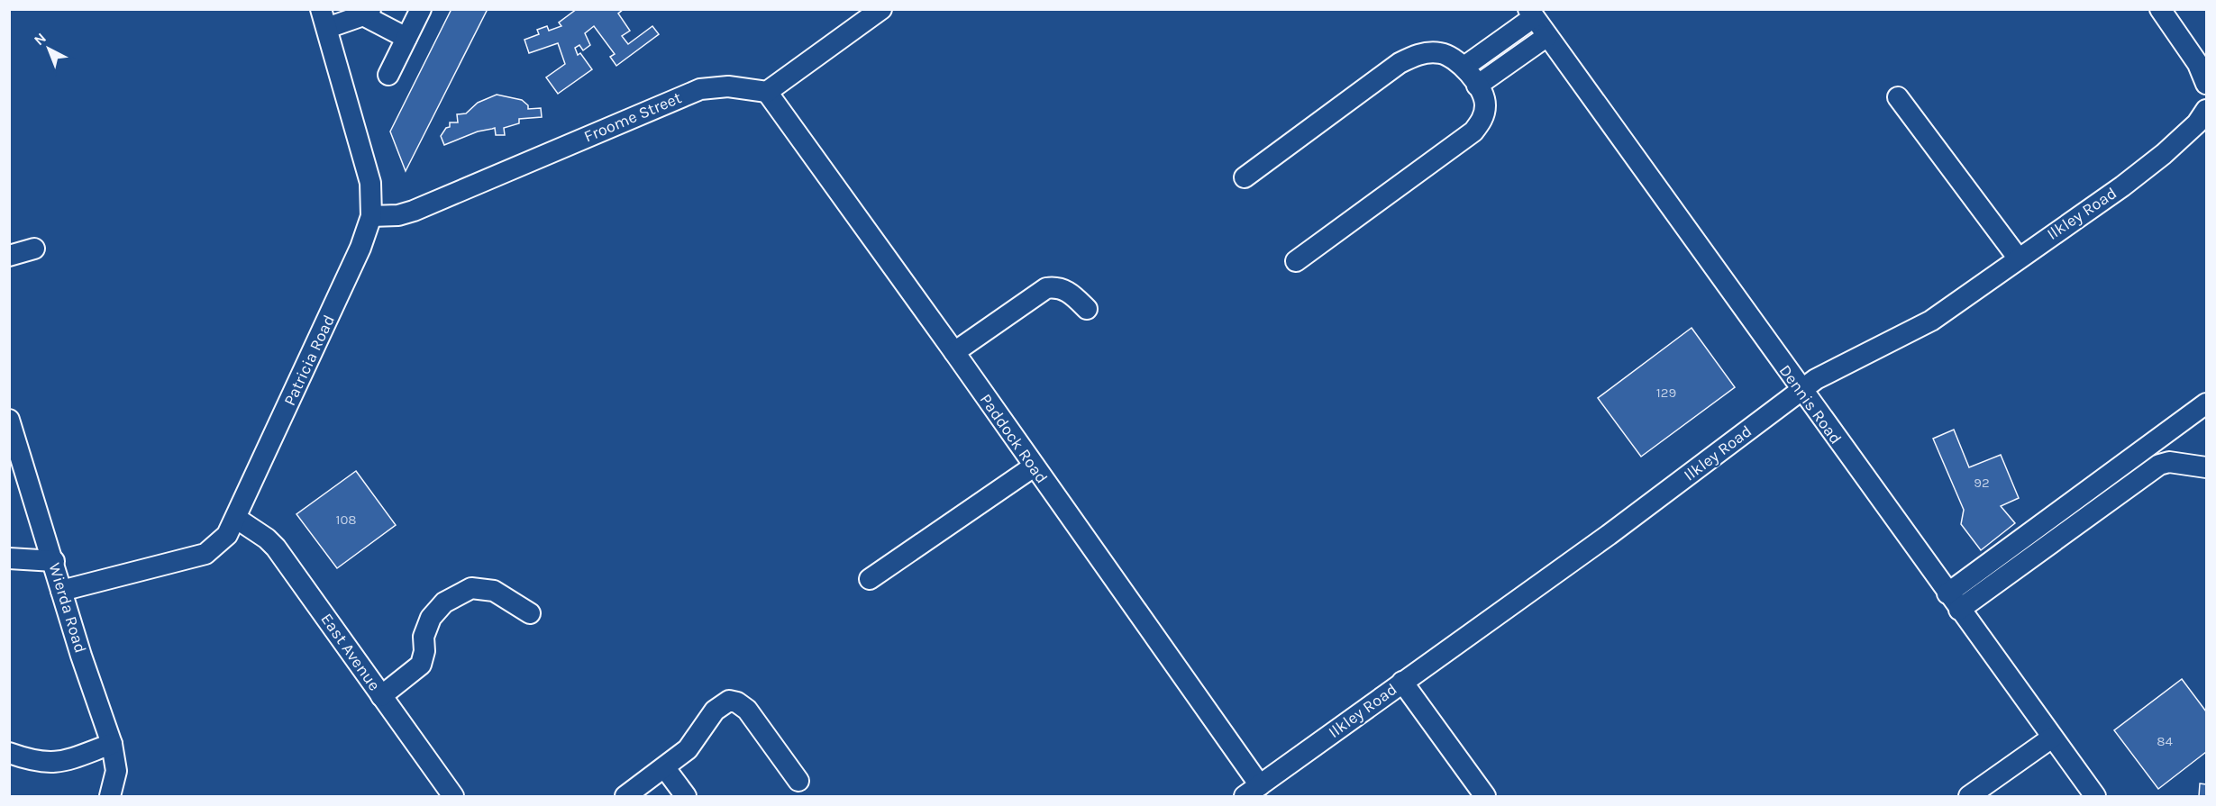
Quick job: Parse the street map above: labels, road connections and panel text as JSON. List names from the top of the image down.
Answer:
{
  "streets": {
    "street": [
      "Froome Street",
      "Ilkley Road",
      "Patricia Road",
      "Dennis Road",
      "Paddock Road",
      "Wierda Road",
      "East Avenue"
    ]
  },
  "crossings": [
    ["Froome Street", "Patricia Road"],
    ["Froome Street", "Paddock Road"],
    ["Ilkley Road", "Dennis Road"],
    ["Ilkley Road", "Paddock Road"],
    ["Patricia Road", "Wierda Road"],
    ["Patricia Road", "East Avenue"]
  ],
  "house_numbers": [
    "129",
    "92",
    "108",
    "84"
  ],
  "north": "top left"
}
